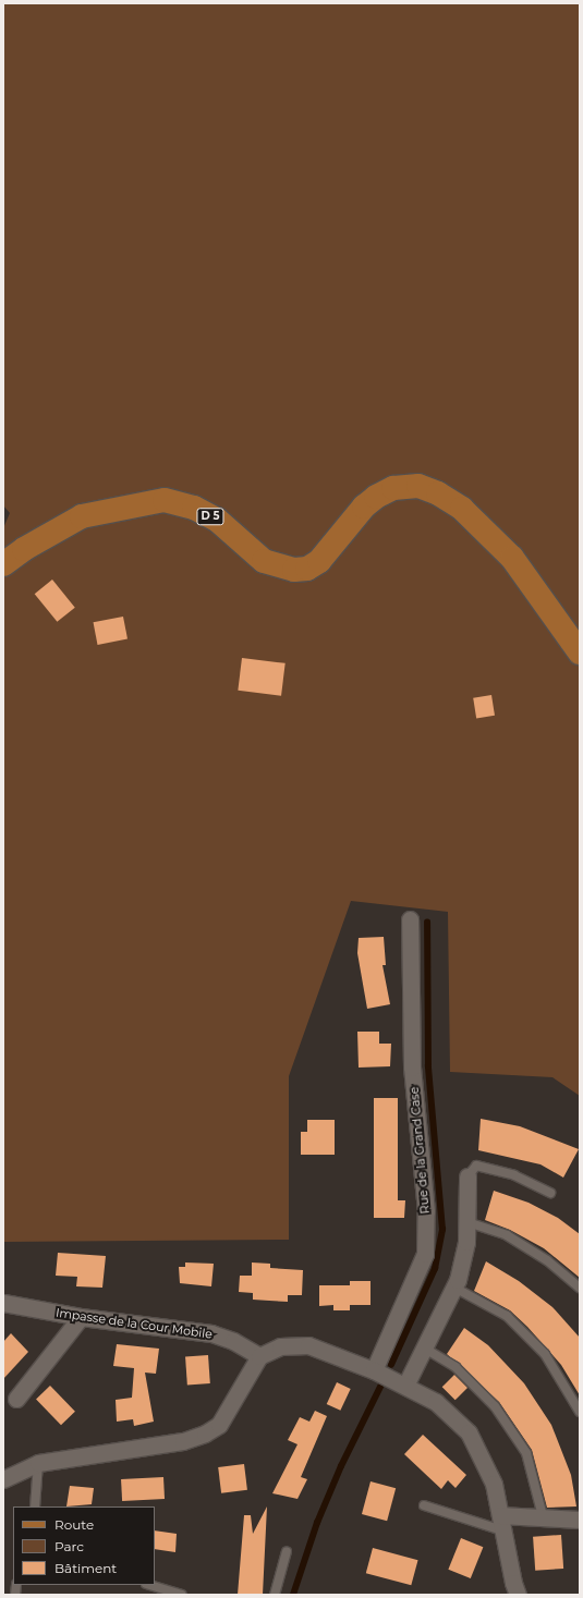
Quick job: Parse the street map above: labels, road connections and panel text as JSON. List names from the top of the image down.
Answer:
{
  "streets": {
    "main road": ["D 5"],
    "street": ["Rue de la Grand Case", "Impasse de la Cour Mobile"]
  },
  "legend": ["Route", "Parc", "Bâtiment"]
}
